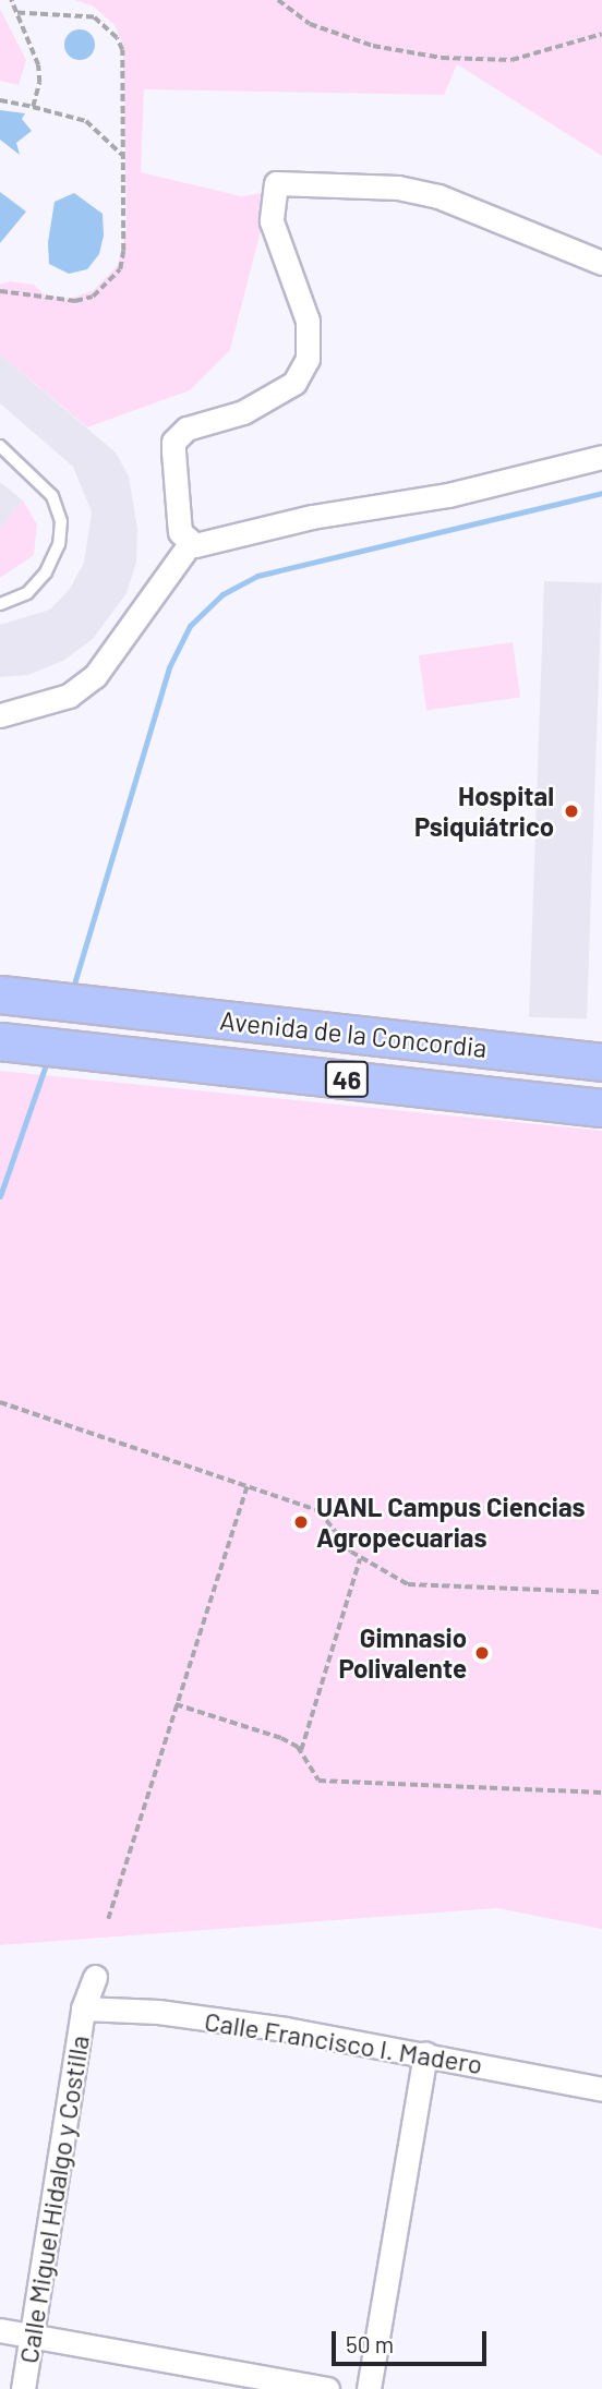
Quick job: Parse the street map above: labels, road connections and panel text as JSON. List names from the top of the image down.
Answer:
{
  "streets": {
    "main road": ["Avenida de la Concordia", "46"],
    "street": ["Calle Francisco I. Madero", "Calle Miguel Hidalgo y Costilla"]
  },
  "crossings": [
    ["Calle Francisco I. Madero", "Calle Miguel Hidalgo y Costilla"]
  ],
  "places": ["Hospital Psiquiátrico", "UANL Campus Ciencias Agropecuarias", "Gimnasio Polivalente"],
  "scale_bar": "50 m"
}
